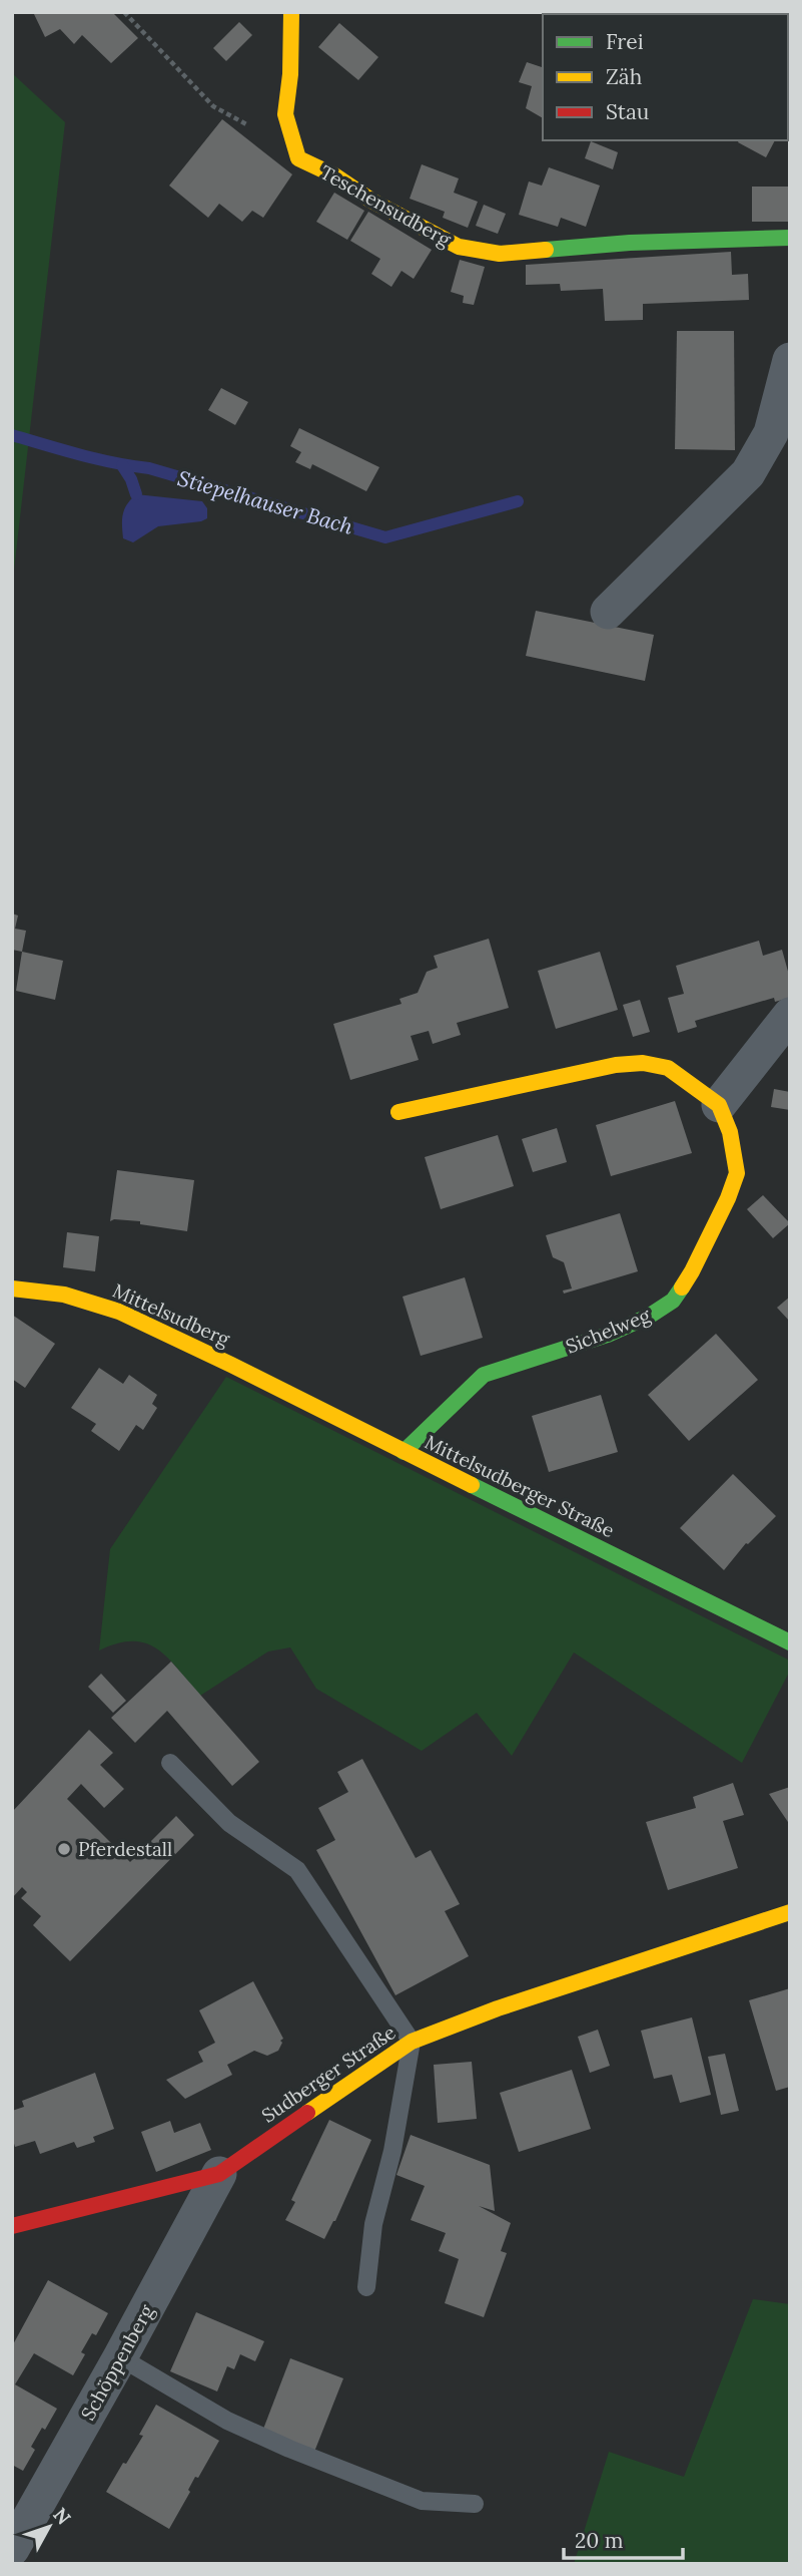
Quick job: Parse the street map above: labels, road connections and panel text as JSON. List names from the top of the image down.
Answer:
{
  "streets": {
    "street": [
      "Teschensudberg",
      "Mittelsudberg",
      "Sichelweg",
      "Mittelsudberger Straße",
      "Sudberger Straße",
      "Schöppenberg"
    ]
  },
  "crossings": [
    ["Mittelsudberg", "Mittelsudberger Straße"],
    ["Sichelweg", "Mittelsudberger Straße"],
    ["Sudberger Straße", "Schöppenberg"]
  ],
  "water": ["Stiepelhauser Bach"],
  "places": ["Pferdestall"],
  "legend": ["Frei", "Zäh", "Stau"],
  "scale_bar": "20 m",
  "north": "top right"
}
